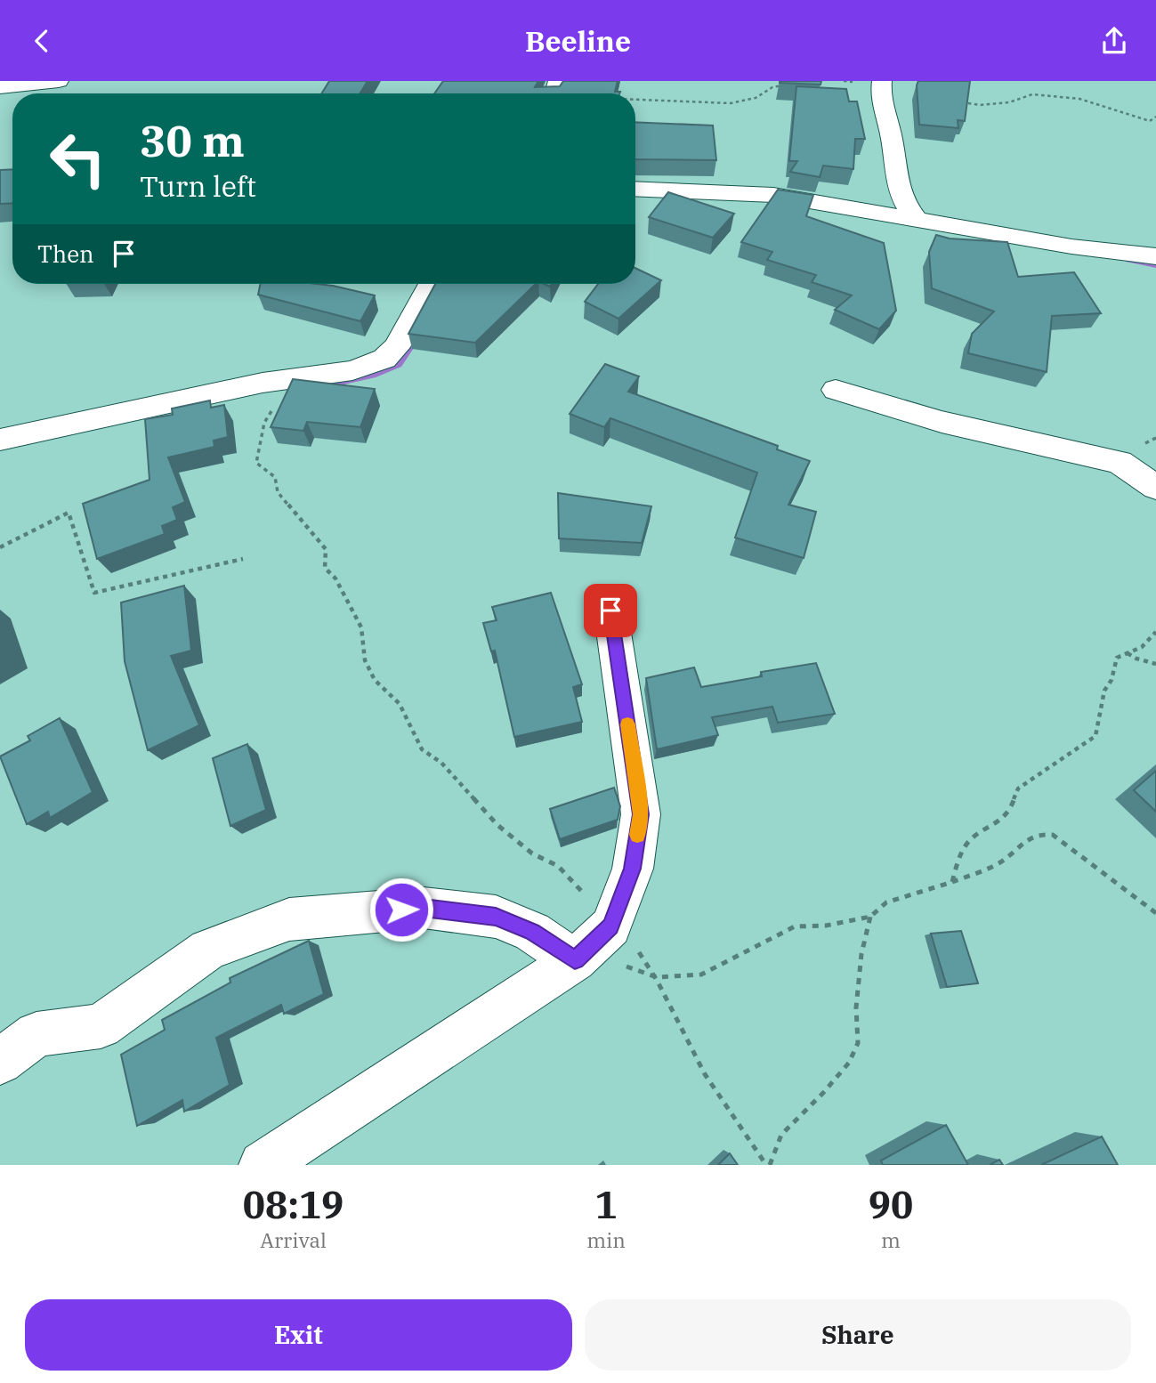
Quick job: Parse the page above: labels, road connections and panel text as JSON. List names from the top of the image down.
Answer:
{
  "page": {
    "header": "Beeline",
    "turn": ["30 m", "Turn left"],
    "then": "Then",
    "eta": [
      "08:19",
      "Arrival",
      "1",
      "min",
      "90",
      "m"
    ],
    "buttons": ["Exit", "Share"]
  }
}
